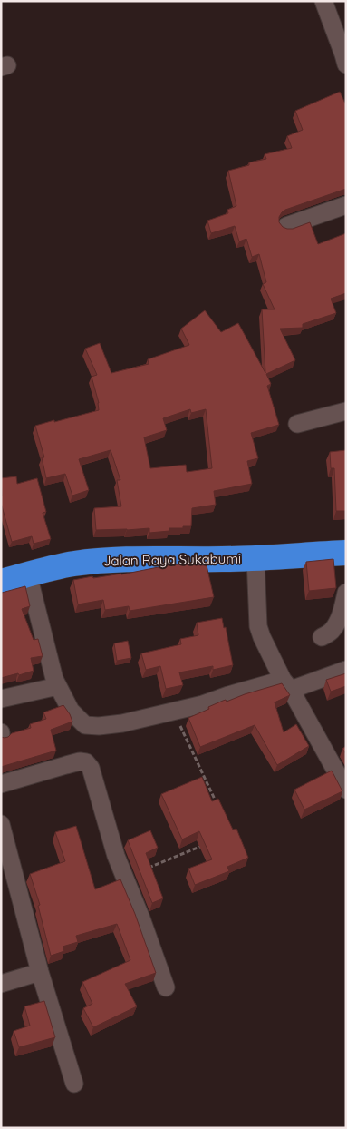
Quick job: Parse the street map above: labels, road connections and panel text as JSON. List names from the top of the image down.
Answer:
{
  "streets": {
    "highway": ["Jalan Raya Sukabumi"]
  }
}
